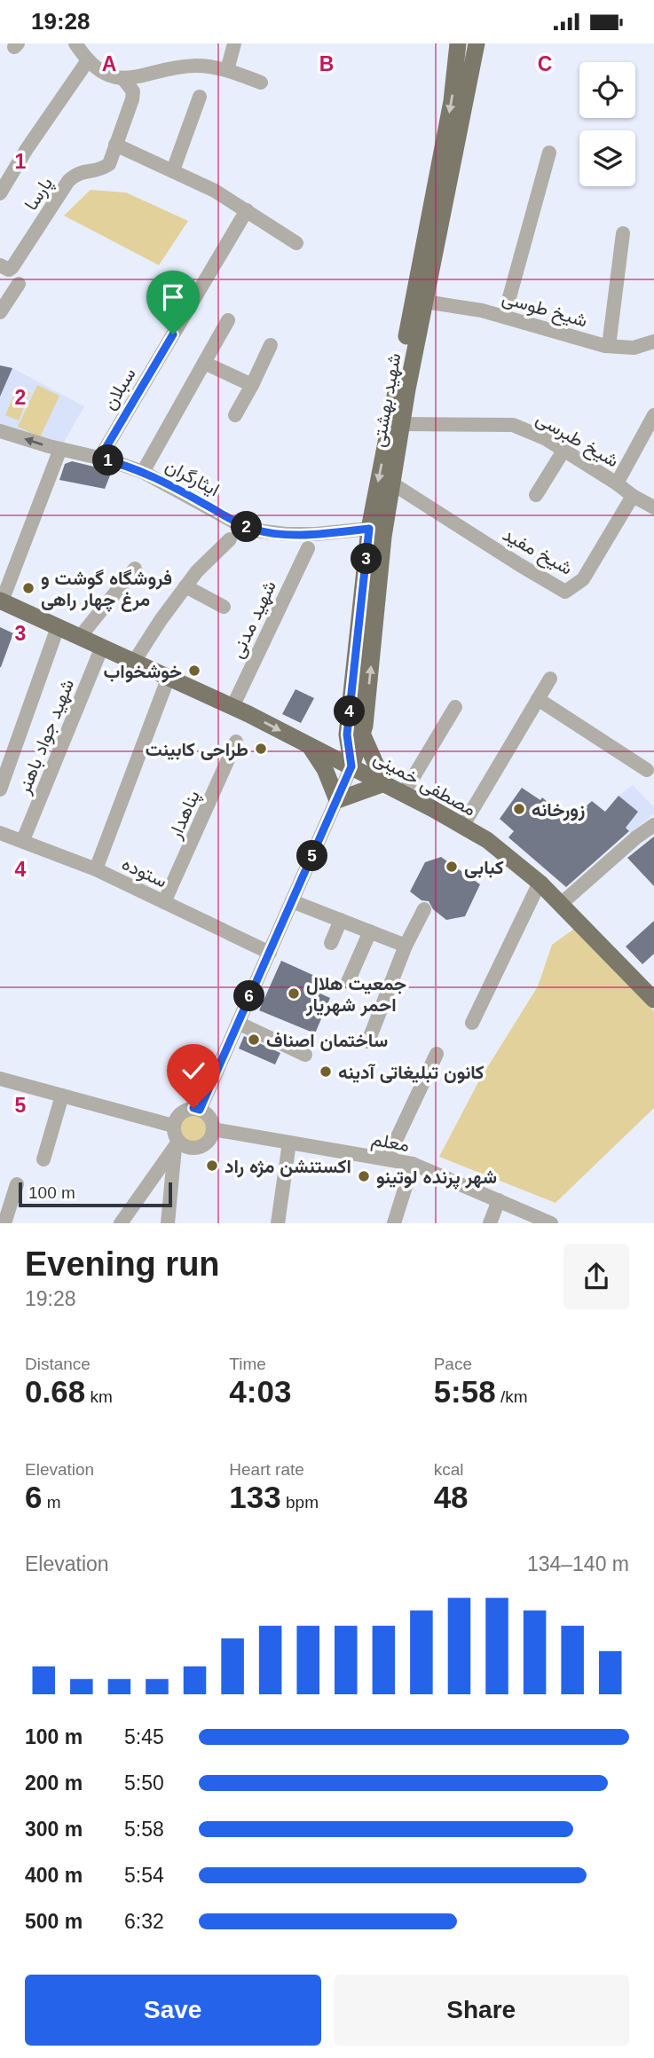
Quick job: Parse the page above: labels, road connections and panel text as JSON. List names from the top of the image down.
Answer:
{
  "streets": {
    "main road": ["شهید بهشتی", "مصطفی خمینی"],
    "street": [
      "پارسا",
      "شیخ طوسی",
      "سبلان",
      "شیخ طبرسی",
      "ایثارگران",
      "شیخ مفید",
      "شهید مدنی",
      "شهید جواد باهنر",
      "پناهدار",
      "ستوده",
      "معلم"
    ]
  },
  "crossings": [
    ["شیخ طوسی", "شهید بهشتی"],
    ["سبلان", "ایثارگران"],
    ["شهید بهشتی", "شیخ طبرسی"],
    ["شهید بهشتی", "ایثارگران"],
    ["شهید بهشتی", "شیخ مفید"],
    ["شهید بهشتی", "مصطفی خمینی"],
    ["شهید بهشتی", "ستوده"],
    ["شهید بهشتی", "معلم"],
    ["شیخ طبرسی", "شیخ مفید"],
    ["شهید مدنی", "مصطفی خمینی"],
    ["شهید جواد باهنر", "مصطفی خمینی"],
    ["شهید جواد باهنر", "ستوده"],
    ["پناهدار", "ستوده"]
  ],
  "places": [
    "فروشگاه گوشت و مرغ چهار راهی",
    "خوشخواب",
    "طراحی کابینت",
    "زورخانه",
    "کبابی",
    "جمعیت هلال احمر شهریار",
    "ساختمان اصناف",
    "کانون تبلیغاتی آدینه",
    "اکستنشن مژه راد",
    "شهر پرنده لوتینو"
  ],
  "scale_bar": "100 m",
  "page": {
    "status": "19:28",
    "pins": [
      "1",
      "2",
      "3",
      "4",
      "5",
      "6"
    ],
    "scale": "100 m",
    "heading": ["Evening run", "19:28"],
    "stats": [
      ["Distance", "0.68 km"],
      ["Time", "4:03"],
      ["Pace", "5:58 /km"],
      ["Elevation", "6 m"],
      ["Heart rate", "133 bpm"],
      ["kcal", "48"]
    ],
    "chart": ["Elevation", "134–140 m"],
    "list": [
      {
        "name": "100 m",
        "note": "5:45"
      },
      {
        "name": "200 m",
        "note": "5:50"
      },
      {
        "name": "300 m",
        "note": "5:58"
      },
      {
        "name": "400 m",
        "note": "5:54"
      },
      {
        "name": "500 m",
        "note": "6:32"
      }
    ],
    "buttons": ["Save", "Share"]
  },
  "grid": {
    "columns": ["A", "B", "C"],
    "rows": [
      "1",
      "2",
      "3",
      "4",
      "5"
    ]
  }
}
